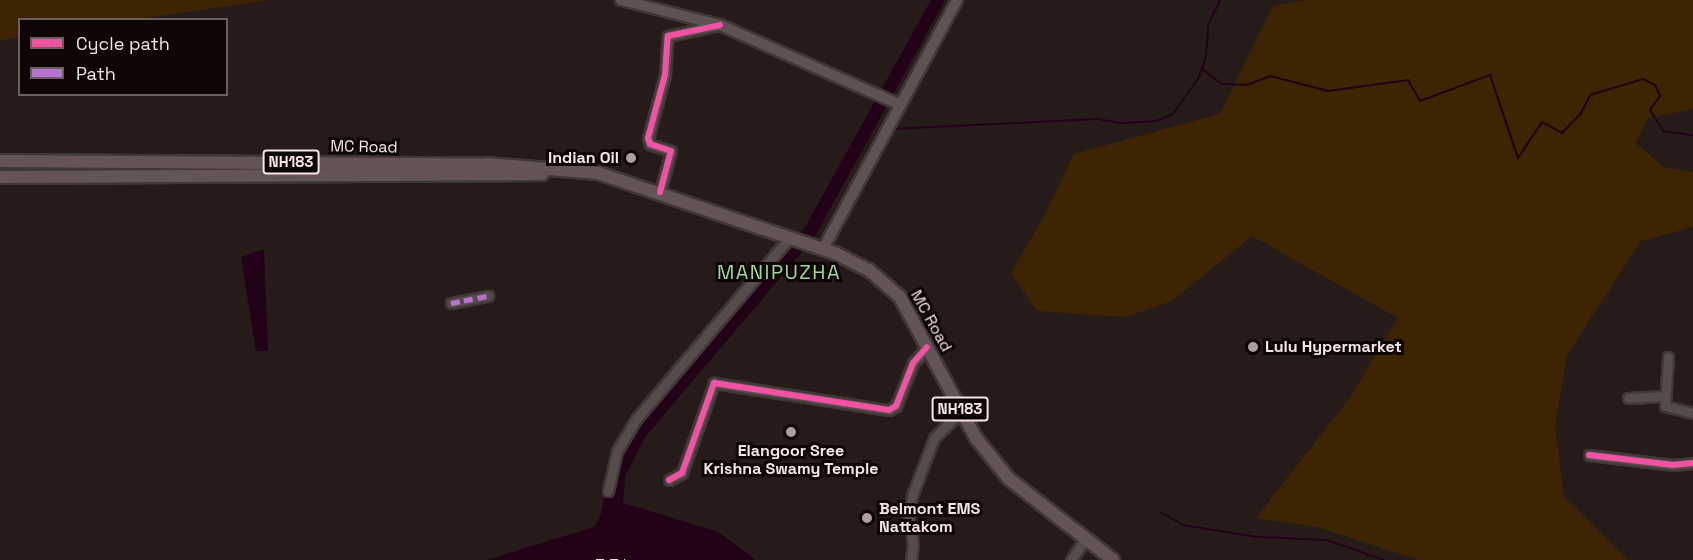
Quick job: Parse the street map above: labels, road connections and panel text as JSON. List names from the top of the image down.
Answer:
{
  "streets": {
    "highway": ["MC Road", "NH183"]
  },
  "districts": ["MANIPUZHA"],
  "places": [
    "Indian Oil",
    "Lulu Hypermarket",
    "Elangoor Sree Krishna Swamy Temple",
    "Belmont EMS Nattakom"
  ],
  "legend": ["Cycle path", "Path"]
}
